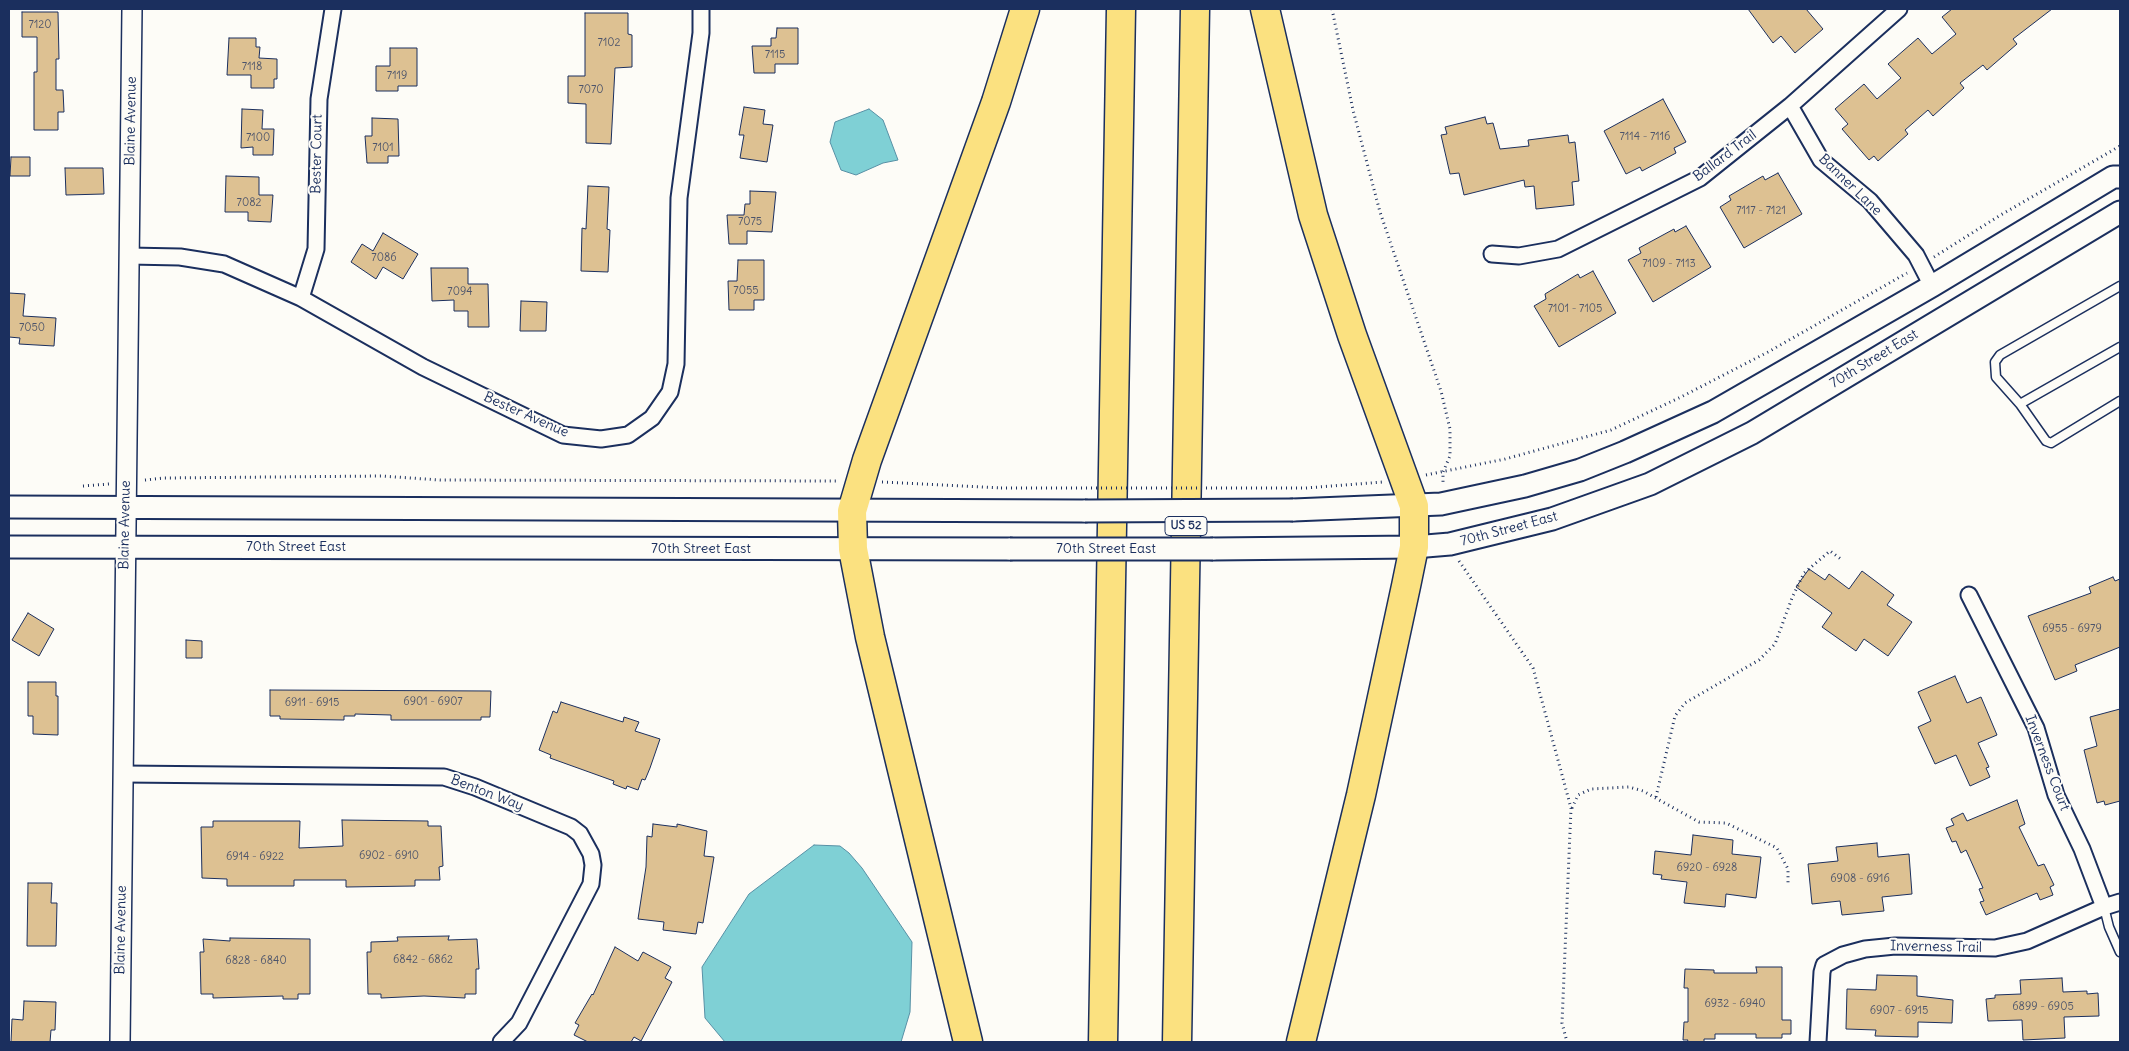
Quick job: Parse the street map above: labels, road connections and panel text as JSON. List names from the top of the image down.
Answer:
{
  "streets": {
    "highway": ["US 52"],
    "main road": ["70th Street East"],
    "street": [
      "Blaine Avenue",
      "Bester Court",
      "Ballard Trail",
      "Banner Lane",
      "Bester Avenue",
      "Inverness Court",
      "Benton Way",
      "Inverness Trail"
    ]
  },
  "crossings": [
    ["Blaine Avenue", "70th Street East"],
    ["Blaine Avenue", "Bester Avenue"],
    ["Blaine Avenue", "Benton Way"],
    ["Bester Court", "Bester Avenue"],
    ["Ballard Trail", "Banner Lane"],
    ["Inverness Court", "Inverness Trail"]
  ],
  "house_numbers": [
    "7120",
    "7102",
    "7115",
    "7118",
    "7119",
    "7070",
    "7114 - 7116",
    "7100",
    "7101",
    "7082",
    "7117 - 7121",
    "7075",
    "7086",
    "7109 - 7113",
    "7055",
    "7094",
    "7101 - 7105",
    "7050",
    "6955 - 6979",
    "6901 - 6907",
    "6911 - 6915",
    "6902 - 6910",
    "6914 - 6922",
    "6920 - 6928",
    "6908 - 6916",
    "6842 - 6862",
    "6828 - 6840",
    "6932 - 6940",
    "6899 - 6905",
    "6907 - 6915"
  ]
}
